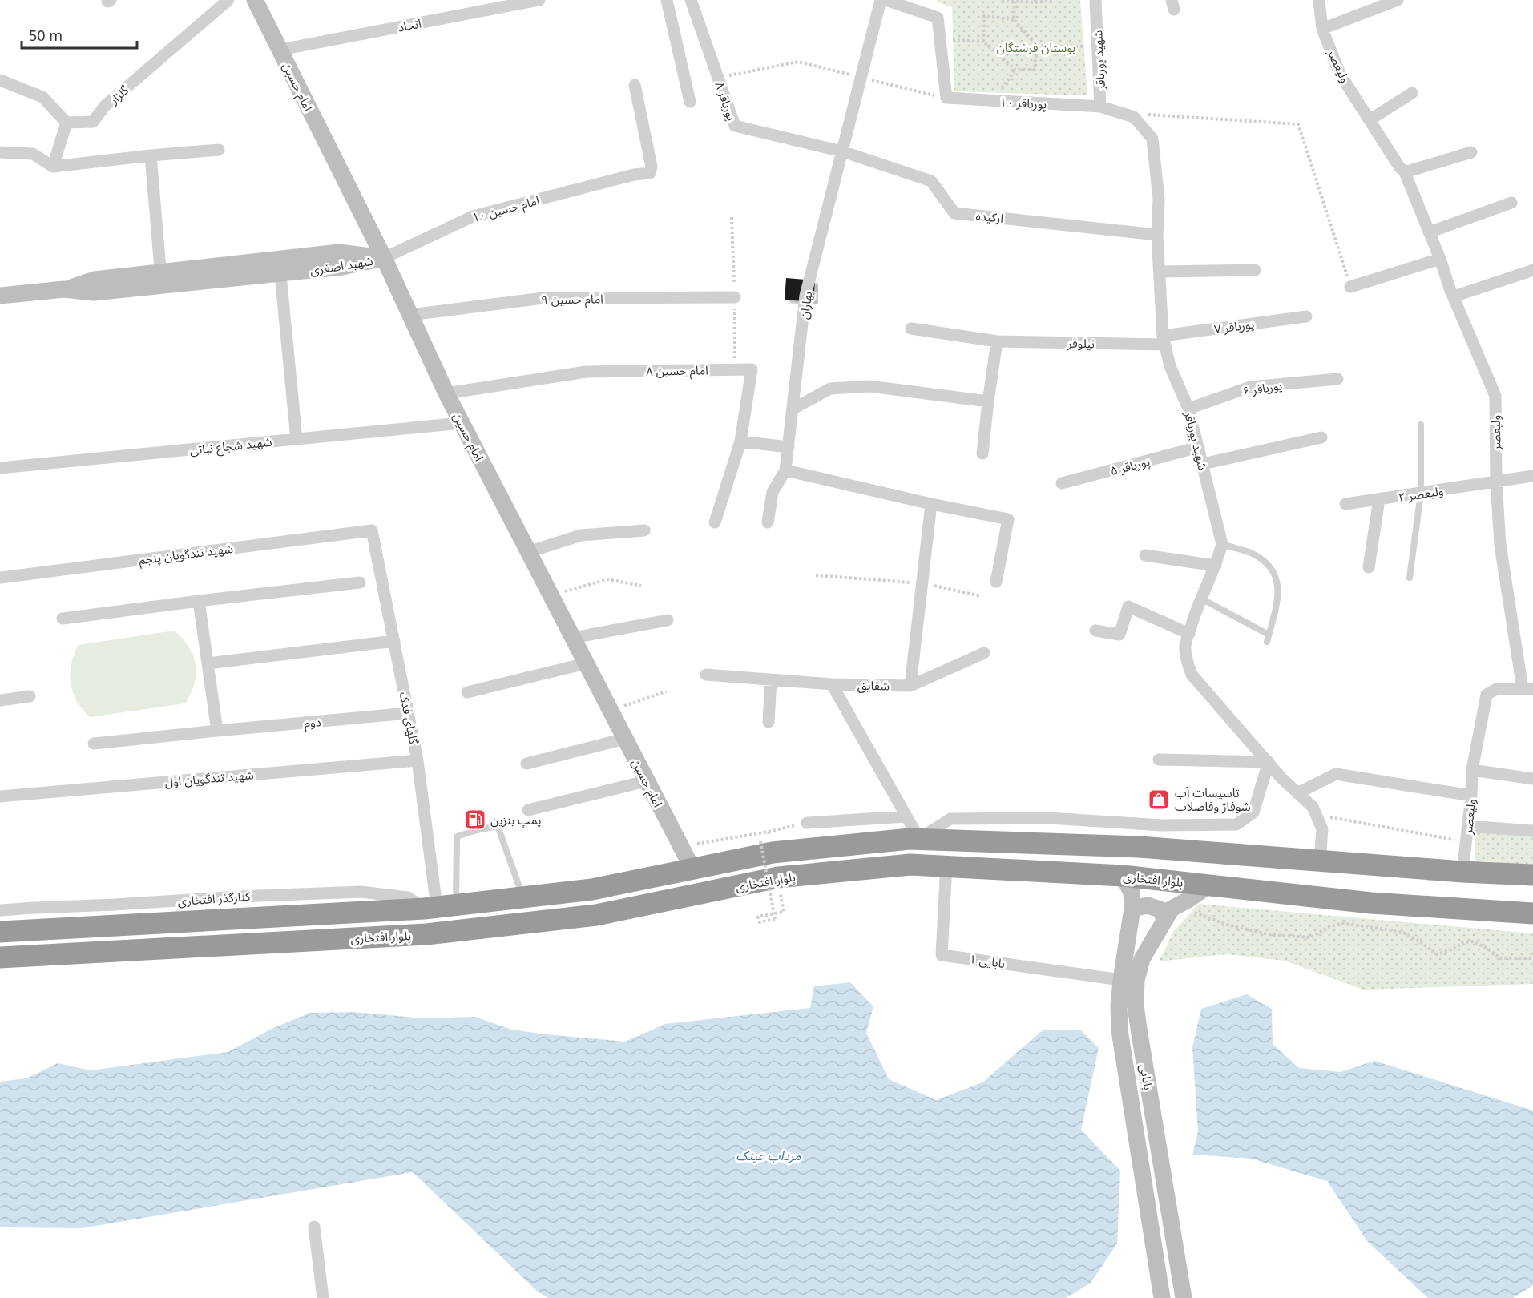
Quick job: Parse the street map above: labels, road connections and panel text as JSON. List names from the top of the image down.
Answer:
{
  "streets": {
    "highway": ["بلوار افتخاری"],
    "street": [
      "اتحاد",
      "شهید پورباقر",
      "ولیعصر",
      "امام حسین",
      "گلزار",
      "پورباقر ۸",
      "پورباقر ۱۰",
      "امام حسین ۱۰",
      "ارکیده",
      "شهید اصغری",
      "امام حسین ۹",
      "بهاران",
      "پورباقر ۷",
      "نیلوفر",
      "امام حسین ۸",
      "پورباقر ۶",
      "شهید شجاع نباتی",
      "پورباقر ۵",
      "ولیعصر ۲",
      "شهید تندگویان پنجم",
      "شقایق",
      "گلهای فدک",
      "دوم",
      "شهید تندگویان اول",
      "کنارگذر افتخاری",
      "بابایی ۱",
      "بابایی"
    ]
  },
  "crossings": [
    ["اتحاد", "امام حسین"],
    ["شهید پورباقر", "پورباقر ۱۰"],
    ["شهید پورباقر", "ارکیده"],
    ["شهید پورباقر", "پورباقر ۷"],
    ["شهید پورباقر", "نیلوفر"],
    ["شهید پورباقر", "پورباقر ۶"],
    ["شهید پورباقر", "پورباقر ۵"],
    ["ولیعصر", "ولیعصر ۲"],
    ["امام حسین", "امام حسین ۱۰"],
    ["امام حسین", "شهید اصغری"],
    ["امام حسین", "امام حسین ۹"],
    ["امام حسین", "امام حسین ۸"],
    ["امام حسین", "شهید شجاع نباتی"],
    ["پورباقر ۸", "ارکیده"],
    ["پورباقر ۸", "بهاران"],
    ["امام حسین ۱۰", "شهید اصغری"],
    ["ارکیده", "بهاران"],
    ["پورباقر ۷", "نیلوفر"],
    ["شهید تندگویان پنجم", "گلهای فدک"],
    ["گلهای فدک", "دوم"],
    ["گلهای فدک", "شهید تندگویان اول"],
    ["گلهای فدک", "کنارگذر افتخاری"],
    ["بلوار افتخاری", "بابایی ۱"],
    ["بلوار افتخاری", "بابایی"],
    ["بابایی ۱", "بابایی"]
  ],
  "water": ["مرداب عینک"],
  "parks": ["بوستان فرشتگان"],
  "places": {
    "shop": ["تاسیسات آب شوفاژ وفاضلاب"],
    "fuel station": ["پمپ بنزین"]
  },
  "scale_bar": "50 m"
}
